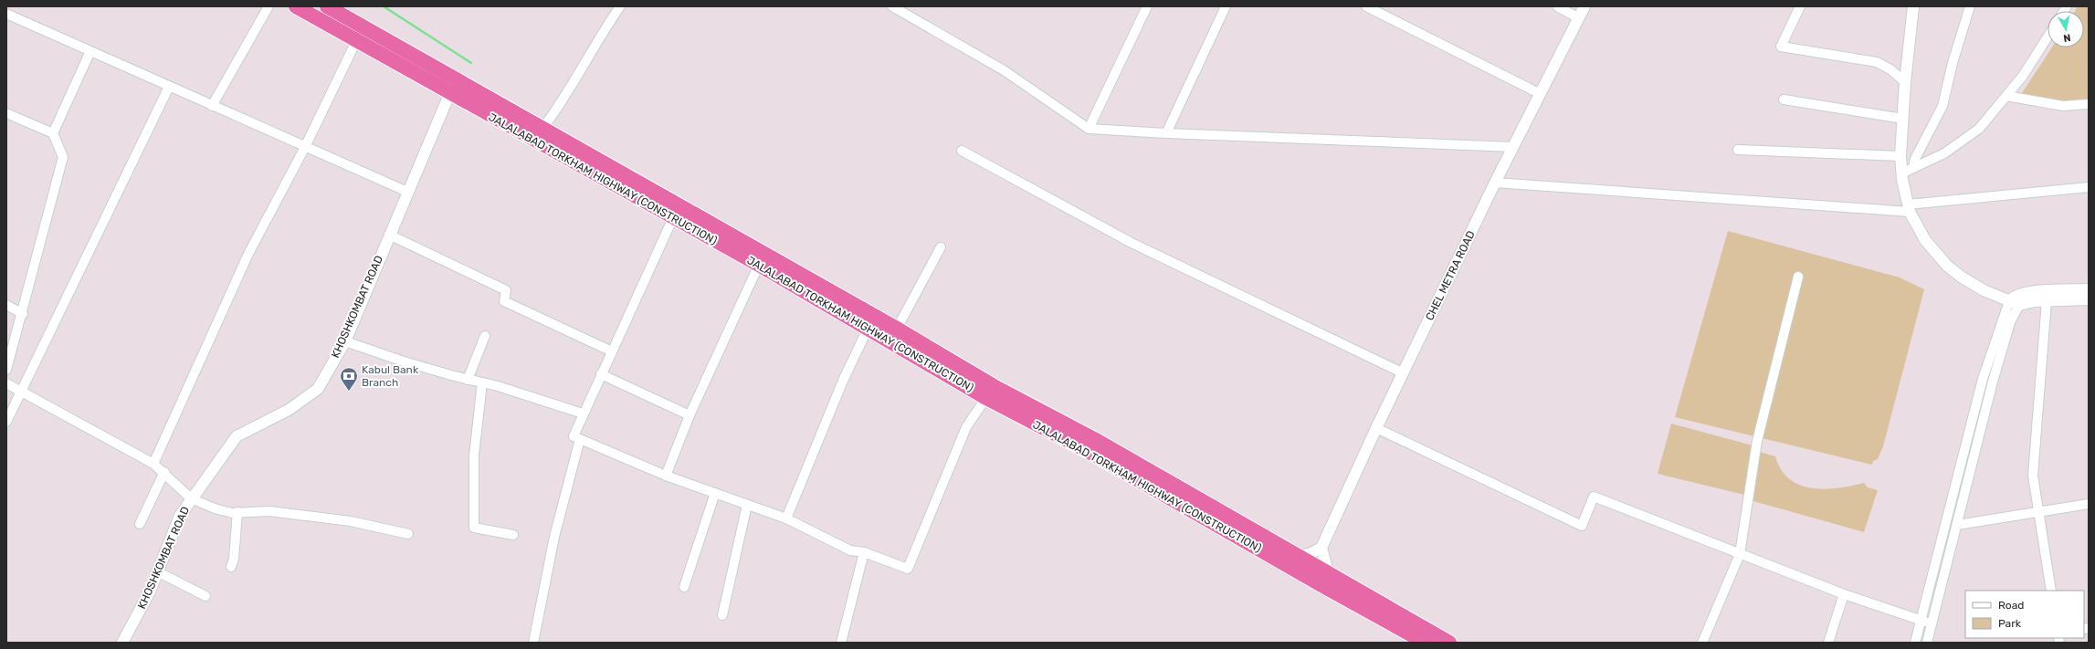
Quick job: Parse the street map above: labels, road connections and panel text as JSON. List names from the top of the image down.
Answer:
{
  "streets": {
    "highway": ["JALALABAD TORKHAM HIGHWAY (CONSTRUCTION)"],
    "street": ["CHEL METRA ROAD", "KHOSHKOMBAT ROAD"]
  },
  "crossings": [
    ["JALALABAD TORKHAM HIGHWAY (CONSTRUCTION)", "KHOSHKOMBAT ROAD"]
  ],
  "places": {
    "bank": ["Kabul Bank Branch"]
  },
  "legend": ["Road", "Park"],
  "north": "bottom"
}
